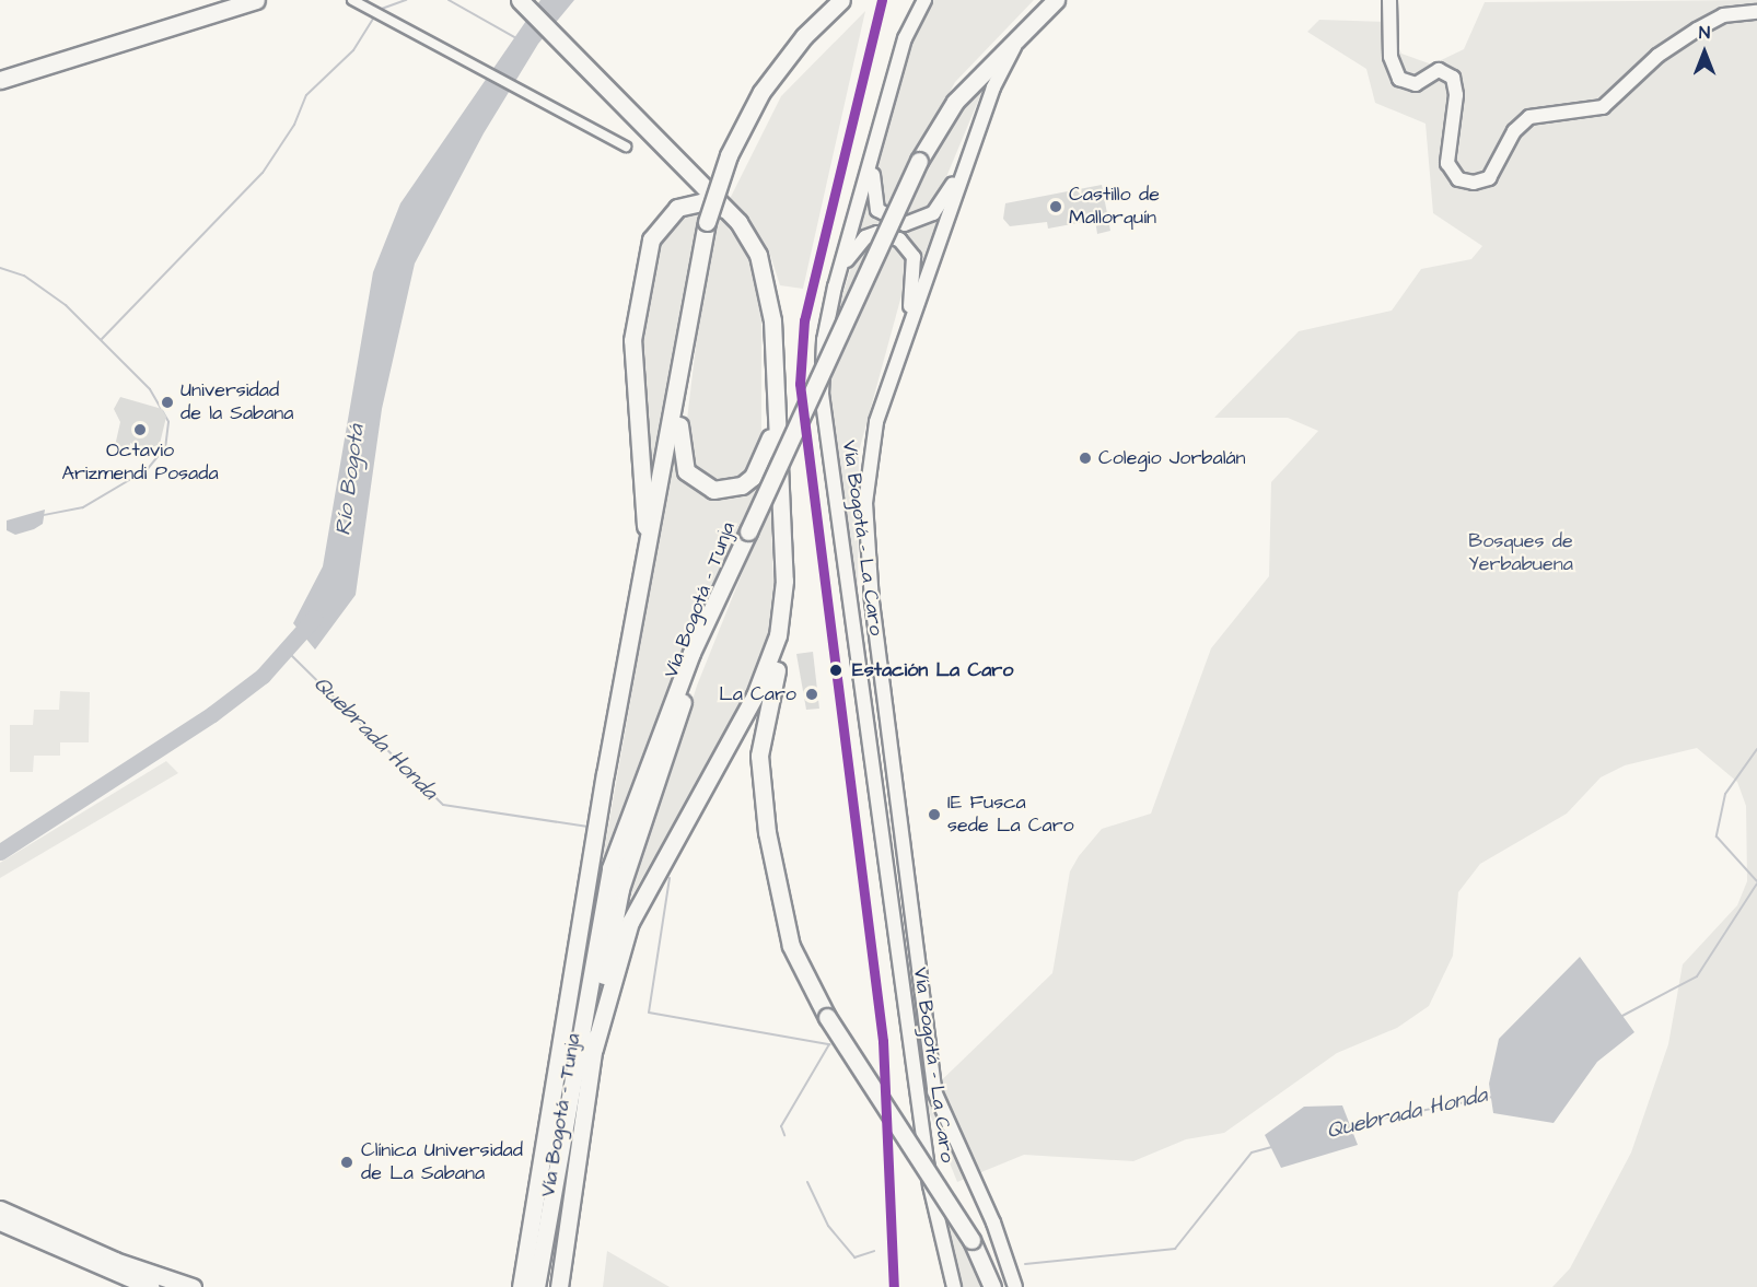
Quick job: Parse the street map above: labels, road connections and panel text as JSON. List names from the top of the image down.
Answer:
{
  "streets": {
    "highway": ["Vía Bogotá - Tunja"],
    "main road": ["Vía Bogotá - La Caro"]
  },
  "crossings": [
    ["Vía Bogotá - La Caro", "Vía Bogotá - Tunja"]
  ],
  "water": ["Río Bogotá", "Quebrada Honda"],
  "parks": ["Bosques de Yerbabuena"],
  "places": [
    "Castillo de Mallorquín",
    "Universidad de la Sabana",
    "Octavio Arizmendi Posada",
    "Colegio Jorbalán",
    "Estación La Caro",
    "La Caro",
    "IE Fusca sede La Caro",
    "Clínica Universidad de La Sabana"
  ],
  "north": "top"
}
